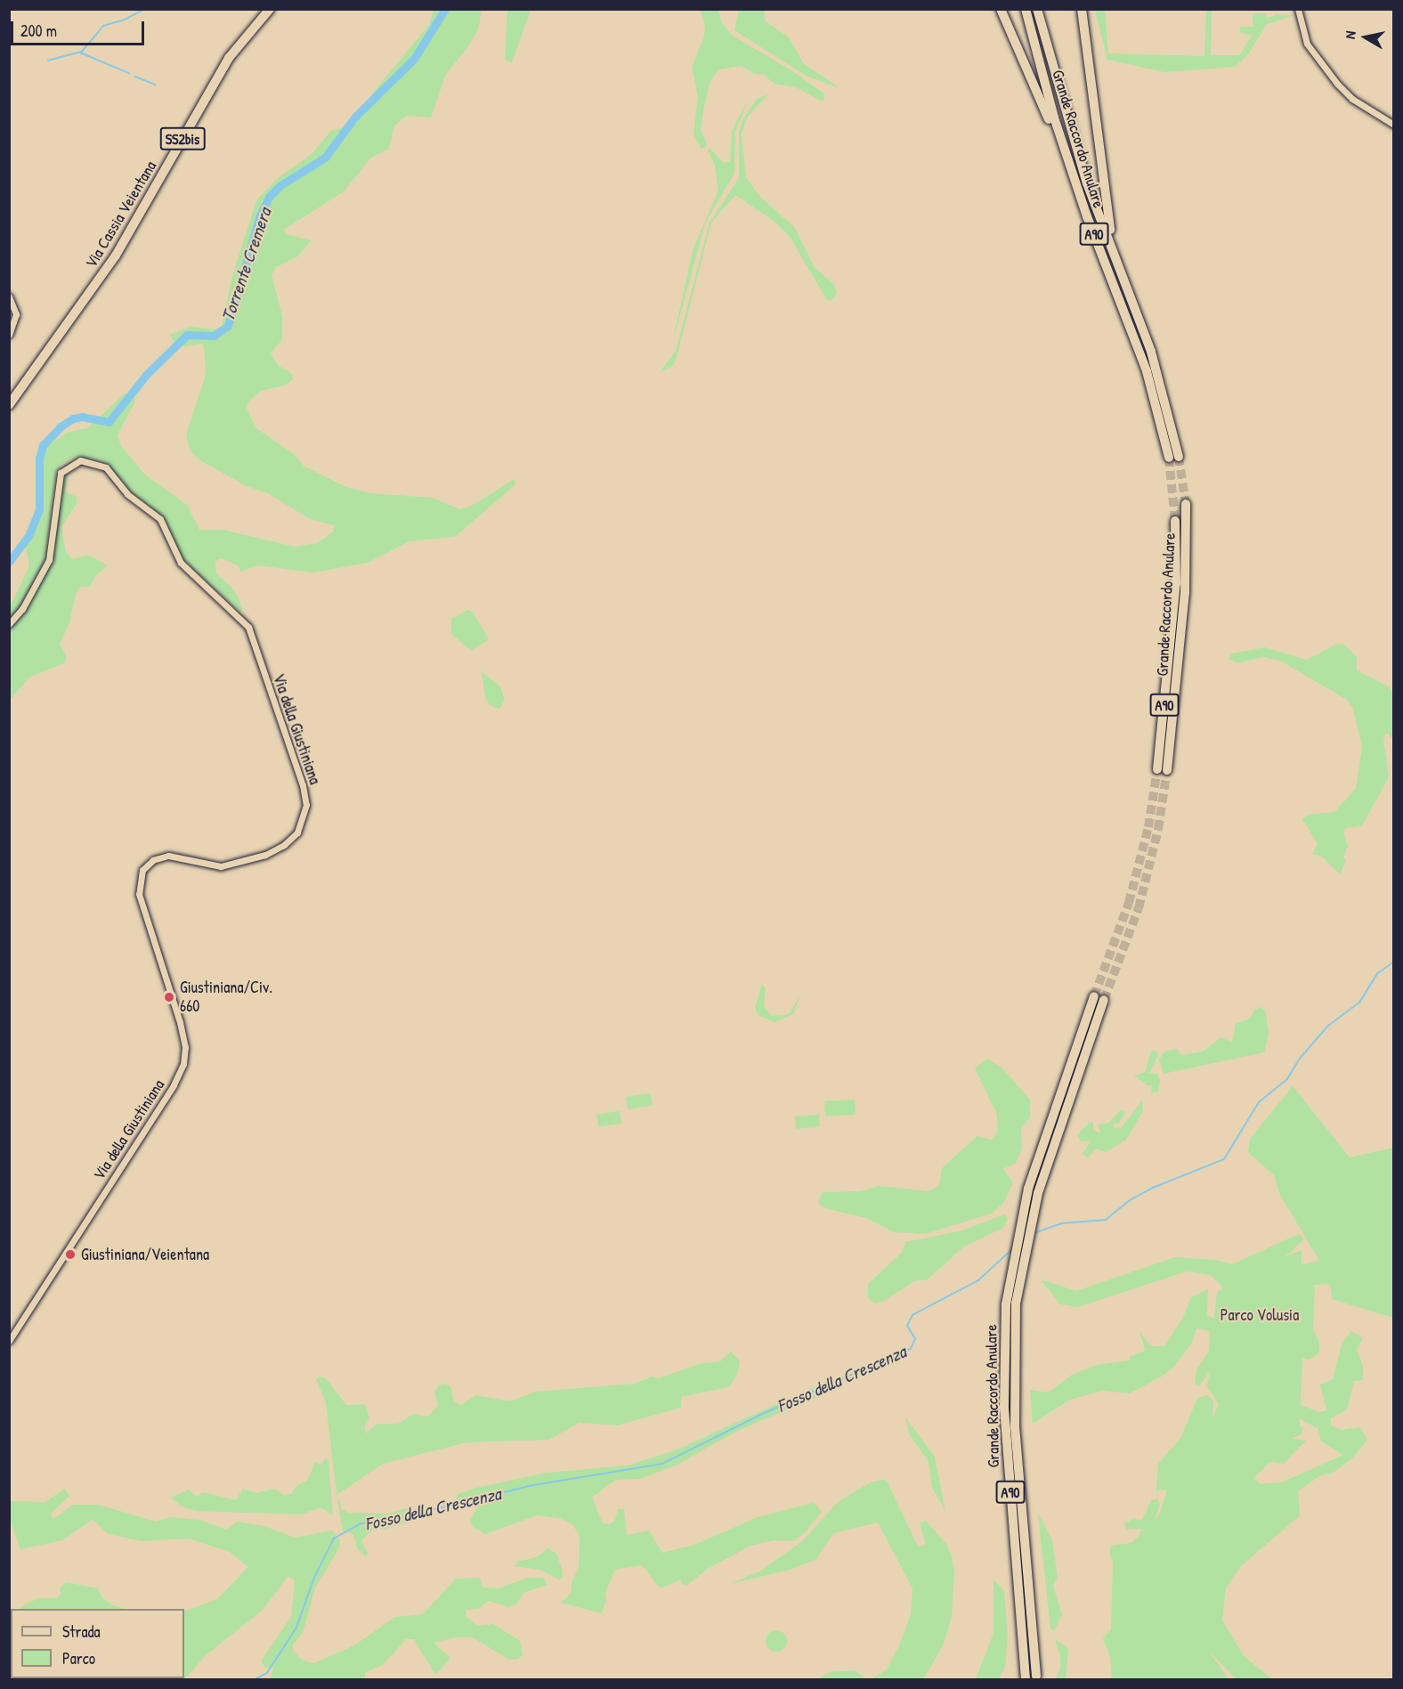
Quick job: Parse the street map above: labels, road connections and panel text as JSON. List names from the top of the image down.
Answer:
{
  "streets": {
    "highway": [
      "SS2bis",
      "Grande Raccordo Anulare",
      "Via Cassia Veientana",
      "A90"
    ],
    "street": ["Via della Giustiniana"]
  },
  "water": ["Torrente Cremera", "Fosso della Crescenza"],
  "parks": ["Parco Volusia"],
  "places": ["Giustiniana/Civ. 660", "Giustiniana/Veientana"],
  "legend": ["Strada", "Parco"],
  "scale_bar": "200 m",
  "north": "left"
}
